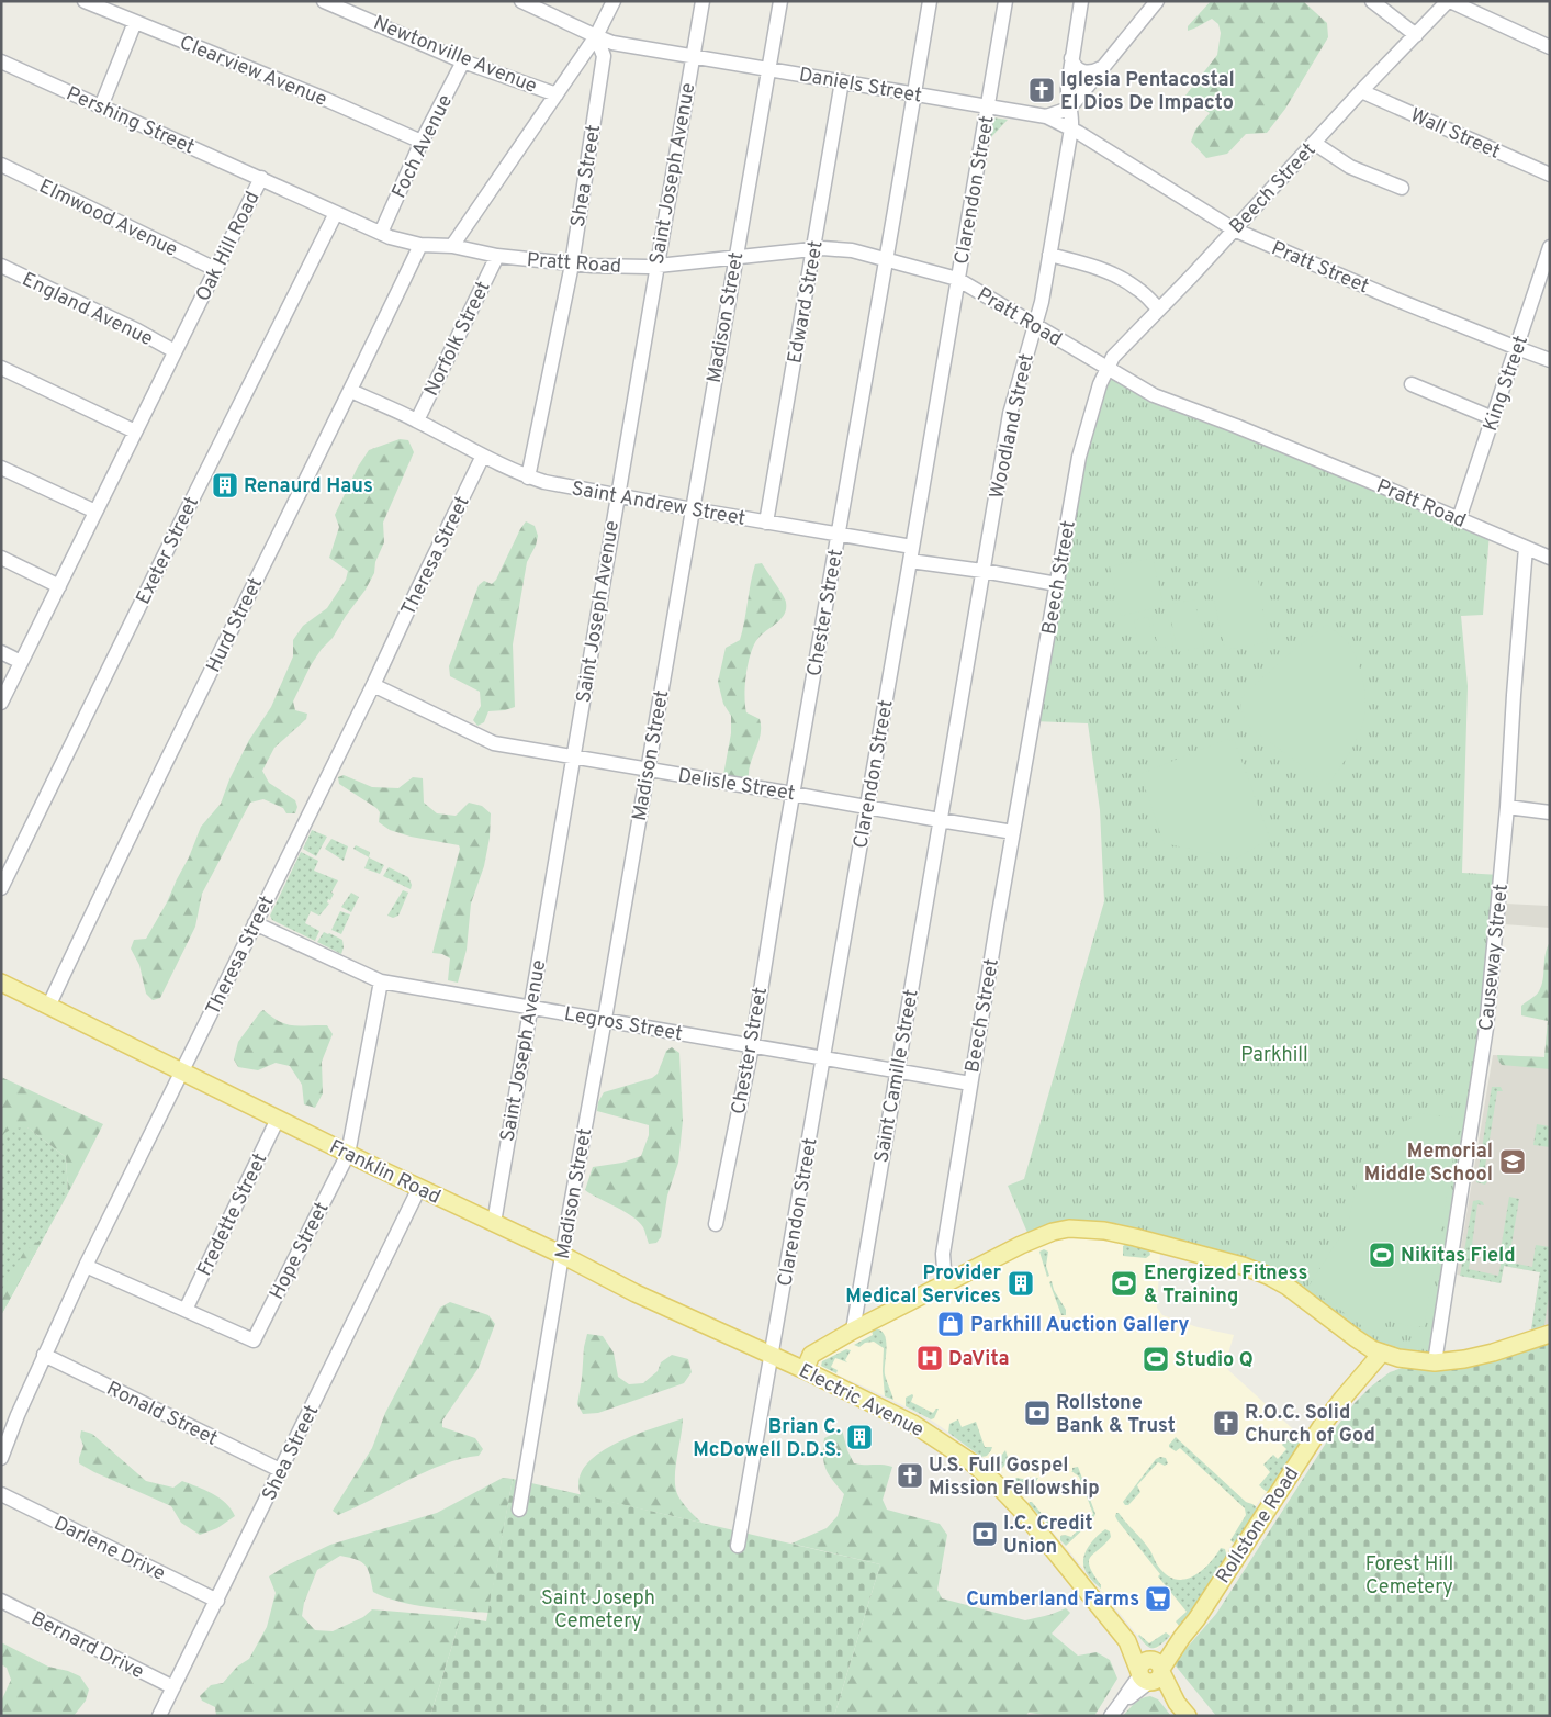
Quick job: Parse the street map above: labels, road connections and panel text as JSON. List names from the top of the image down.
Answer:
{
  "streets": {
    "main road": ["Franklin Road", "Electric Avenue", "Rollstone Road"],
    "street": [
      "Newtonville Avenue",
      "Clearview Avenue",
      "Daniels Street",
      "Pershing Street",
      "Wall Street",
      "Foch Avenue",
      "Saint Joseph Avenue",
      "Shea Street",
      "Beech Street",
      "Clarendon Street",
      "Elmwood Avenue",
      "Oak Hill Road",
      "Pratt Road",
      "Pratt Street",
      "Edward Street",
      "England Avenue",
      "Madison Street",
      "Norfolk Street",
      "King Street",
      "Woodland Street",
      "Saint Andrew Street",
      "Exeter Street",
      "Theresa Street",
      "Chester Street",
      "Hurd Street",
      "Delisle Street",
      "Causeway Street",
      "Legros Street",
      "Saint Camille Street",
      "Fredette Street",
      "Hope Street",
      "Ronald Street",
      "Darlene Drive",
      "Bernard Drive"
    ]
  },
  "crossings": [
    ["Newtonville Avenue", "Foch Avenue"],
    ["Clearview Avenue", "Foch Avenue"],
    ["Daniels Street", "Saint Joseph Avenue"],
    ["Daniels Street", "Shea Street"],
    ["Daniels Street", "Clarendon Street"],
    ["Daniels Street", "Pratt Street"],
    ["Daniels Street", "Edward Street"],
    ["Daniels Street", "Madison Street"],
    ["Daniels Street", "Chester Street"],
    ["Pershing Street", "Oak Hill Road"],
    ["Wall Street", "Beech Street"],
    ["Foch Avenue", "Oak Hill Road"],
    ["Saint Joseph Avenue", "Pratt Road"],
    ["Saint Joseph Avenue", "Saint Andrew Street"],
    ["Saint Joseph Avenue", "Delisle Street"],
    ["Saint Joseph Avenue", "Legros Street"],
    ["Saint Joseph Avenue", "Franklin Road"],
    ["Shea Street", "Pratt Road"],
    ["Shea Street", "Saint Andrew Street"],
    ["Shea Street", "Franklin Road"],
    ["Shea Street", "Ronald Street"],
    ["Shea Street", "Darlene Drive"],
    ["Shea Street", "Bernard Drive"],
    ["Beech Street", "Pratt Road"],
    ["Beech Street", "Pratt Street"],
    ["Beech Street", "Delisle Street"],
    ["Beech Street", "Legros Street"],
    ["Clarendon Street", "Pratt Road"],
    ["Clarendon Street", "Saint Andrew Street"],
    ["Clarendon Street", "Delisle Street"],
    ["Clarendon Street", "Legros Street"],
    ["Clarendon Street", "Franklin Road"],
    ["Clarendon Street", "Electric Avenue"],
    ["Elmwood Avenue", "Oak Hill Road"],
    ["Oak Hill Road", "Pratt Road"],
    ["Oak Hill Road", "England Avenue"],
    ["Oak Hill Road", "Exeter Street"],
    ["Oak Hill Road", "Hurd Street"],
    ["Pratt Road", "Edward Street"],
    ["Pratt Road", "Madison Street"],
    ["Pratt Road", "Norfolk Street"],
    ["Pratt Road", "King Street"],
    ["Pratt Road", "Woodland Street"],
    ["Pratt Road", "Chester Street"],
    ["Pratt Road", "Causeway Street"],
    ["Pratt Street", "King Street"],
    ["Pratt Street", "Woodland Street"],
    ["Edward Street", "Saint Andrew Street"],
    ["Madison Street", "Saint Andrew Street"],
    ["Madison Street", "Delisle Street"],
    ["Madison Street", "Legros Street"],
    ["Madison Street", "Franklin Road"],
    ["Norfolk Street", "Saint Andrew Street"],
    ["Woodland Street", "Delisle Street"],
    ["Woodland Street", "Saint Camille Street"],
    ["Saint Andrew Street", "Theresa Street"],
    ["Saint Andrew Street", "Chester Street"],
    ["Saint Andrew Street", "Hurd Street"],
    ["Theresa Street", "Delisle Street"],
    ["Theresa Street", "Legros Street"],
    ["Theresa Street", "Franklin Road"],
    ["Theresa Street", "Hope Street"],
    ["Theresa Street", "Ronald Street"],
    ["Chester Street", "Delisle Street"],
    ["Chester Street", "Legros Street"],
    ["Hurd Street", "Franklin Road"],
    ["Delisle Street", "Saint Camille Street"],
    ["Legros Street", "Saint Camille Street"],
    ["Legros Street", "Hope Street"],
    ["Franklin Road", "Fredette Street"],
    ["Franklin Road", "Hope Street"],
    ["Franklin Road", "Electric Avenue"],
    ["Fredette Street", "Hope Street"],
    ["Electric Avenue", "Rollstone Road"]
  ],
  "parks": ["Parkhill", "Forest Hill Cemetery", "Saint Joseph Cemetery"],
  "places": {
    "church": ["Iglesia Pentacostal El Dios De Impacto", "R.O.C. Solid Church of God", "U.S. Full Gospel Mission Fellowship"],
    "building": ["Renaurd Haus", "Provider Medical Services", "Brian C. McDowell D.D.S."],
    "school or university": ["Memorial Middle School"],
    "sports": ["Nikitas Field", "Energized Fitness & Training", "Studio Q"],
    "shop": ["Parkhill Auction Gallery"],
    "hospital": ["DaVita"],
    "bank": ["Rollstone Bank & Trust", "I.C. Credit Union"],
    "supermarket": ["Cumberland Farms"]
  }
}
